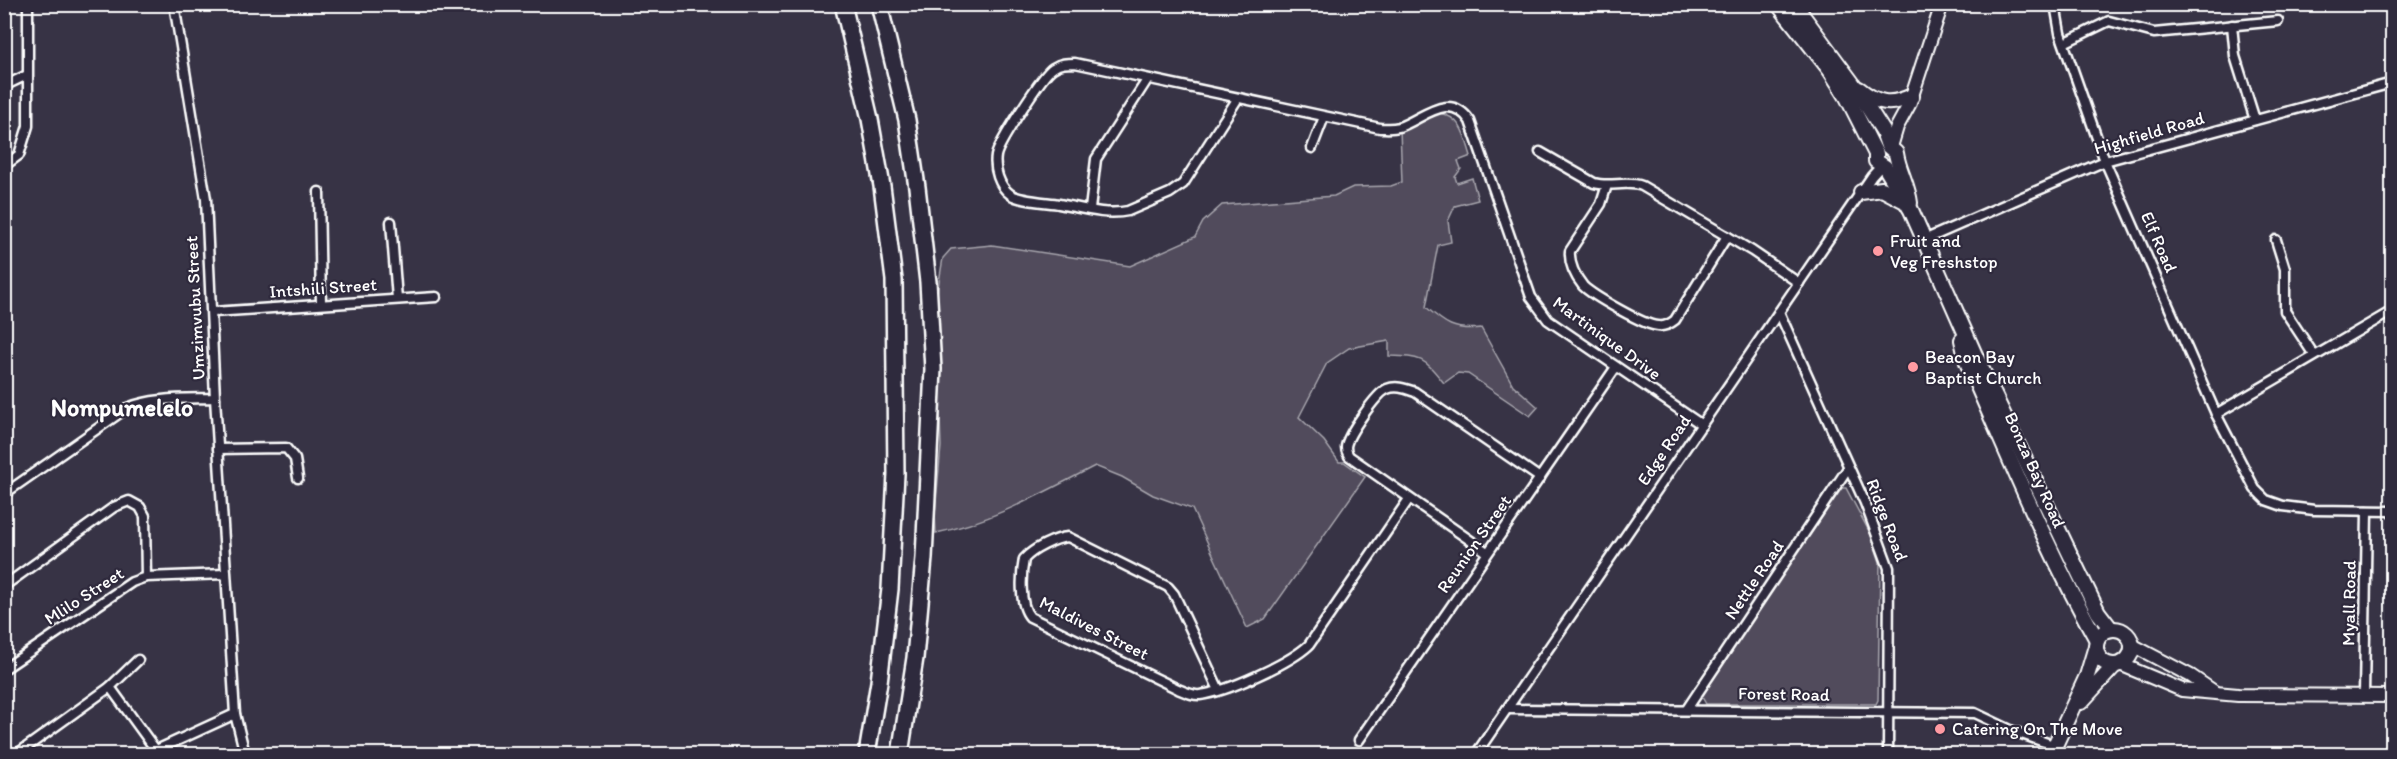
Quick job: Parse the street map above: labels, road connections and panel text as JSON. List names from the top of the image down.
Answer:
{
  "streets": {
    "main road": ["Bonza Bay Road"],
    "street": [
      "Highfield Road",
      "Elf Road",
      "Intshili Street",
      "Umzimvubu Street",
      "Martinique Drive",
      "Edge Road",
      "Ridge Road",
      "Reunion Street",
      "Nettle Road",
      "Mlilo Street",
      "Myall Road",
      "Maldives Street",
      "Forest Road"
    ]
  },
  "crossings": [
    ["Highfield Road", "Elf Road"],
    ["Highfield Road", "Bonza Bay Road"],
    ["Elf Road", "Myall Road"],
    ["Intshili Street", "Umzimvubu Street"],
    ["Umzimvubu Street", "Mlilo Street"],
    ["Martinique Drive", "Edge Road"],
    ["Martinique Drive", "Reunion Street"],
    ["Edge Road", "Bonza Bay Road"],
    ["Edge Road", "Ridge Road"],
    ["Edge Road", "Forest Road"],
    ["Ridge Road", "Nettle Road"],
    ["Ridge Road", "Forest Road"],
    ["Nettle Road", "Forest Road"]
  ],
  "districts": ["Nompumelelo"],
  "places": ["Fruit and Veg Freshstop", "Beacon Bay Baptist Church", "Catering On The Move"]
}
